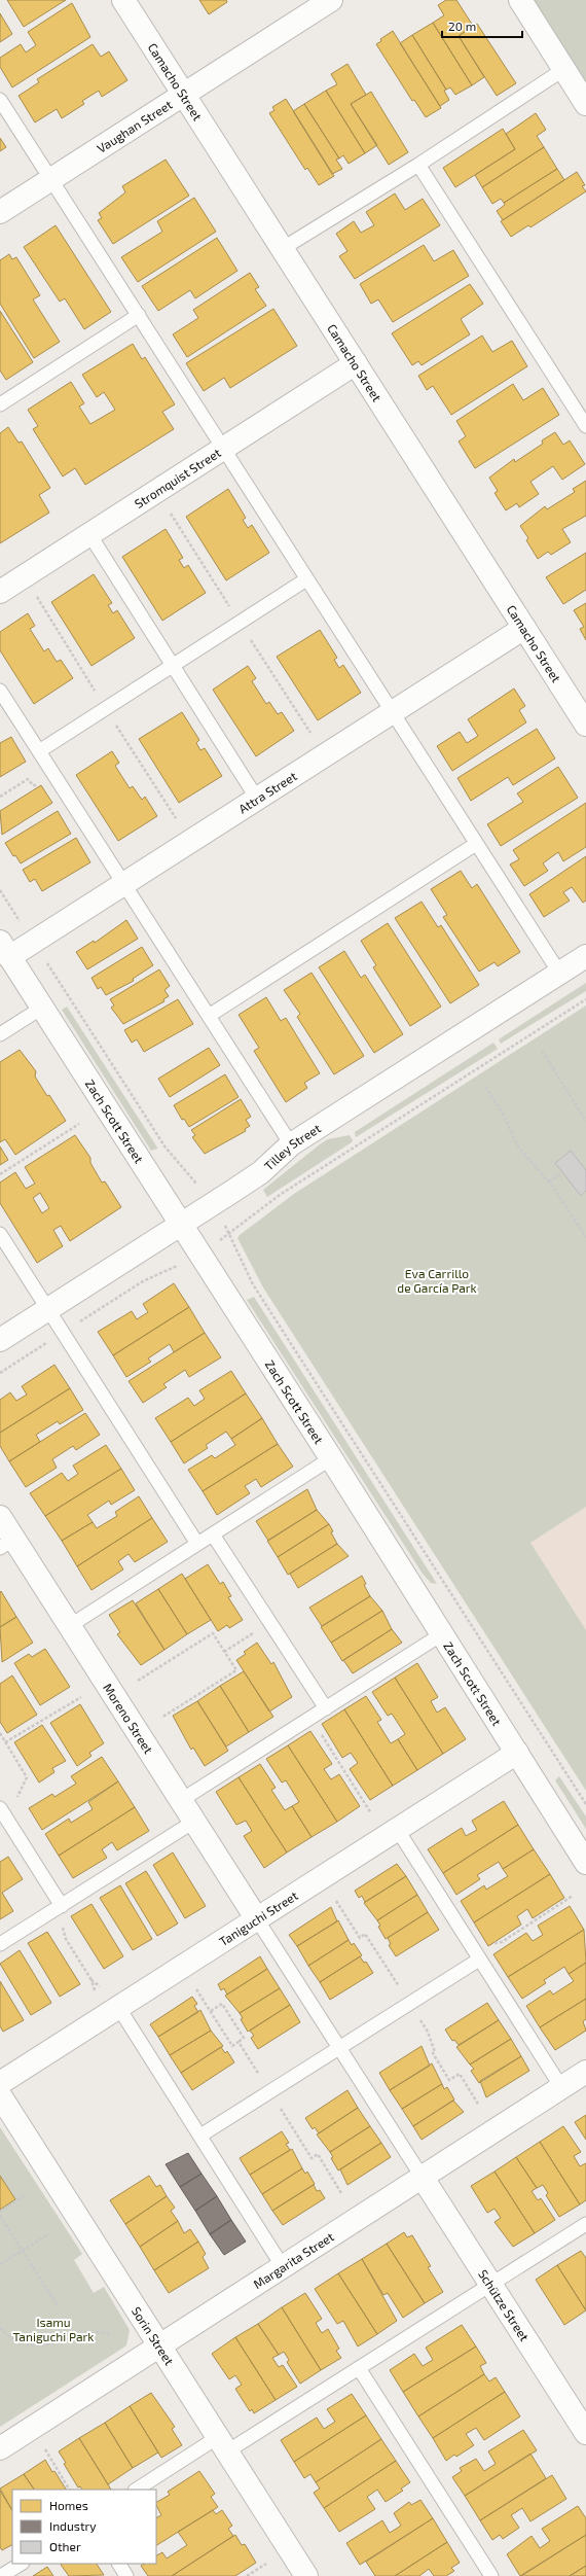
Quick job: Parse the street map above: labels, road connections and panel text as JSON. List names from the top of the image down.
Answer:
{
  "streets": {
    "street": [
      "Camacho Street",
      "Vaughan Street",
      "Stromquist Street",
      "Attra Street",
      "Zach Scott Street",
      "Tilley Street",
      "Moreno Street",
      "Taniguchi Street",
      "Margarita Street",
      "Schütze Street",
      "Sorin Street"
    ]
  },
  "crossings": [
    ["Camacho Street", "Vaughan Street"],
    ["Camacho Street", "Stromquist Street"],
    ["Camacho Street", "Attra Street"],
    ["Attra Street", "Zach Scott Street"],
    ["Zach Scott Street", "Tilley Street"],
    ["Zach Scott Street", "Taniguchi Street"],
    ["Moreno Street", "Taniguchi Street"],
    ["Margarita Street", "Schütze Street"],
    ["Margarita Street", "Sorin Street"]
  ],
  "parks": ["Eva Carrillo de García Park", "Isamu Taniguchi Park"],
  "legend": ["Homes", "Industry", "Other"],
  "scale_bar": "20 m"
}
